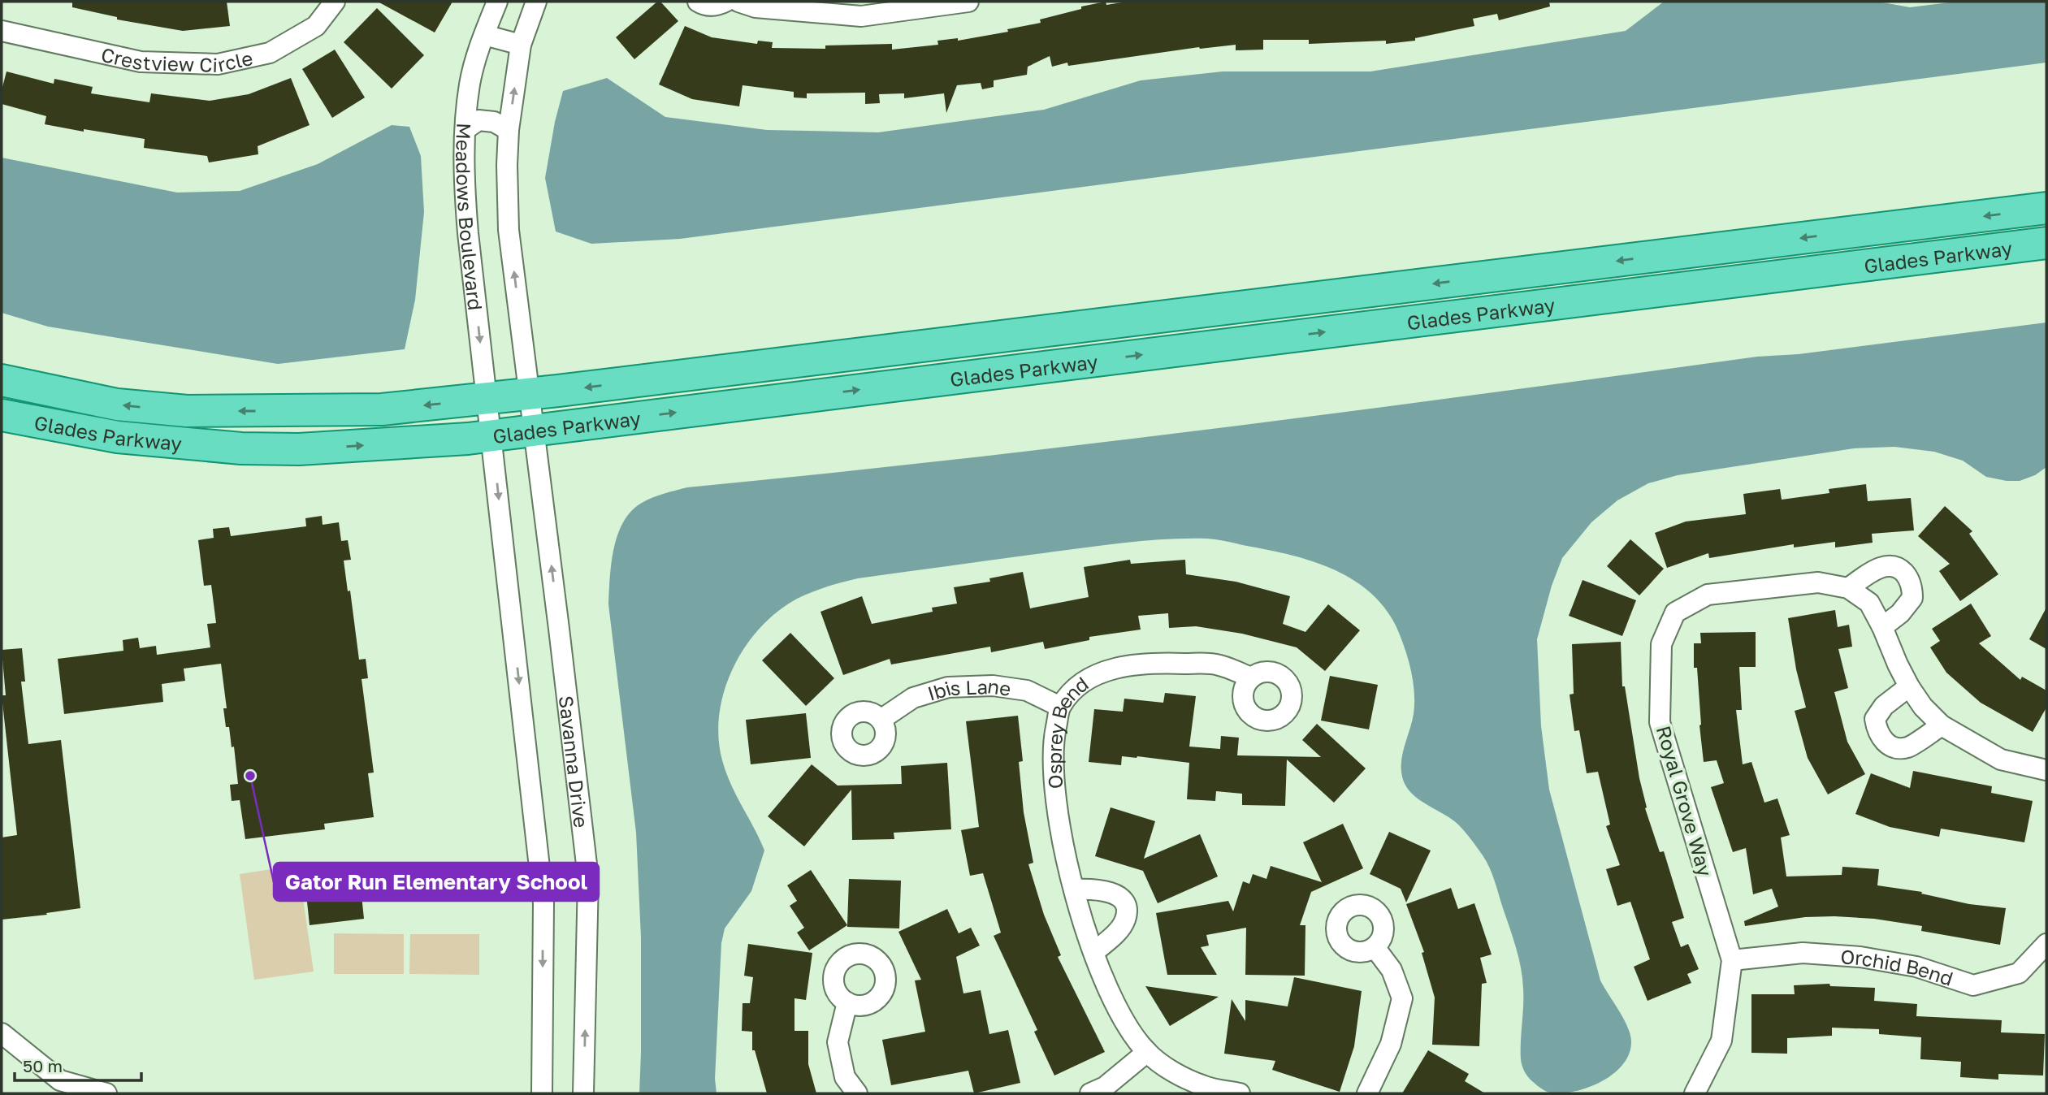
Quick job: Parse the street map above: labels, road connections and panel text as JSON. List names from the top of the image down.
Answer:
{
  "streets": {
    "main road": ["Glades Parkway"],
    "street": [
      "Crestview Circle",
      "Meadows Boulevard",
      "Ibis Lane",
      "Osprey Bend",
      "Savanna Drive",
      "Royal Grove Way",
      "Orchid Bend"
    ]
  },
  "crossings": [
    ["Meadows Boulevard", "Glades Parkway"],
    ["Meadows Boulevard", "Savanna Drive"],
    ["Glades Parkway", "Savanna Drive"],
    ["Ibis Lane", "Osprey Bend"],
    ["Royal Grove Way", "Orchid Bend"]
  ],
  "places": ["Gator Run Elementary School"],
  "scale_bar": "50 m"
}
